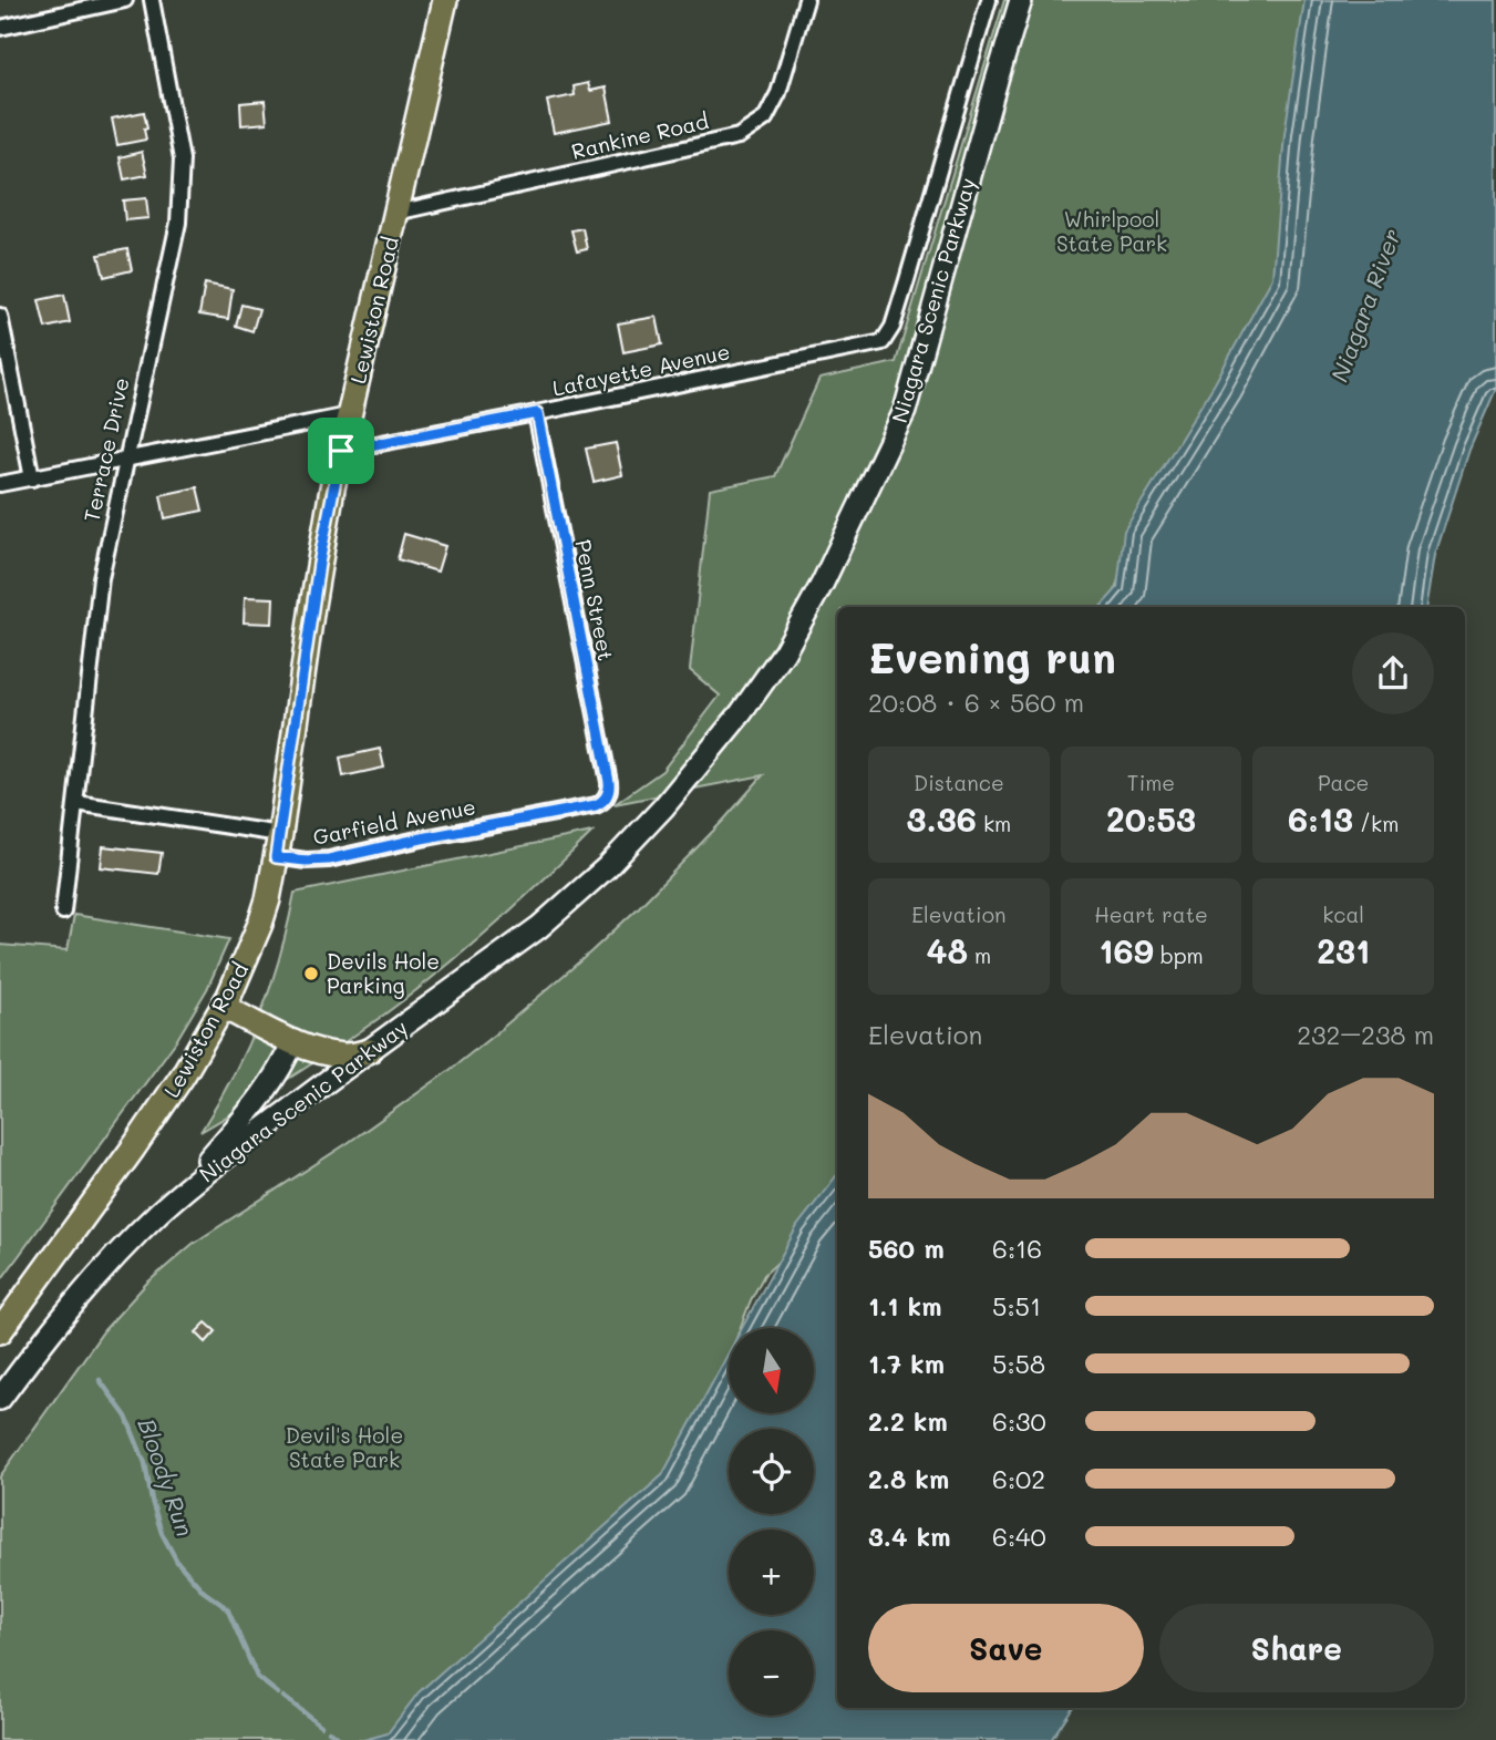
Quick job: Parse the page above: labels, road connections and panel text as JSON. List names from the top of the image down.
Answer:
{
  "streets": {
    "main road": ["Niagara Scenic Parkway", "Lewiston Road"],
    "street": [
      "Rankine Road",
      "Lafayette Avenue",
      "Terrace Drive",
      "Penn Street",
      "Garfield Avenue"
    ]
  },
  "crossings": [
    ["Rankine Road", "Lewiston Road"],
    ["Lewiston Road", "Lafayette Avenue"],
    ["Lewiston Road", "Garfield Avenue"],
    ["Lafayette Avenue", "Penn Street"],
    ["Terrace Drive", "Garfield Avenue"],
    ["Penn Street", "Garfield Avenue"]
  ],
  "water": ["Niagara River", "Bloody Run"],
  "parks": ["Whirlpool State Park", "Devil's Hole State Park"],
  "places": ["Devils Hole Parking"],
  "north": "bottom",
  "page": {
    "heading": ["Evening run", "20:08 · 6 × 560 m"],
    "stats": [
      ["Distance", "3.36 km"],
      ["Time", "20:53"],
      ["Pace", "6:13 /km"],
      ["Elevation", "48 m"],
      ["Heart rate", "169 bpm"],
      ["kcal", "231"]
    ],
    "chart": ["Elevation", "232–238 m"],
    "list": [
      {
        "name": "560 m",
        "note": "6:16"
      },
      {
        "name": "1.1 km",
        "note": "5:51"
      },
      {
        "name": "1.7 km",
        "note": "5:58"
      },
      {
        "name": "2.2 km",
        "note": "6:30"
      },
      {
        "name": "2.8 km",
        "note": "6:02"
      },
      {
        "name": "3.4 km",
        "note": "6:40"
      }
    ],
    "map_buttons": ["+", "−"],
    "buttons": ["Save", "Share"]
  }
}
